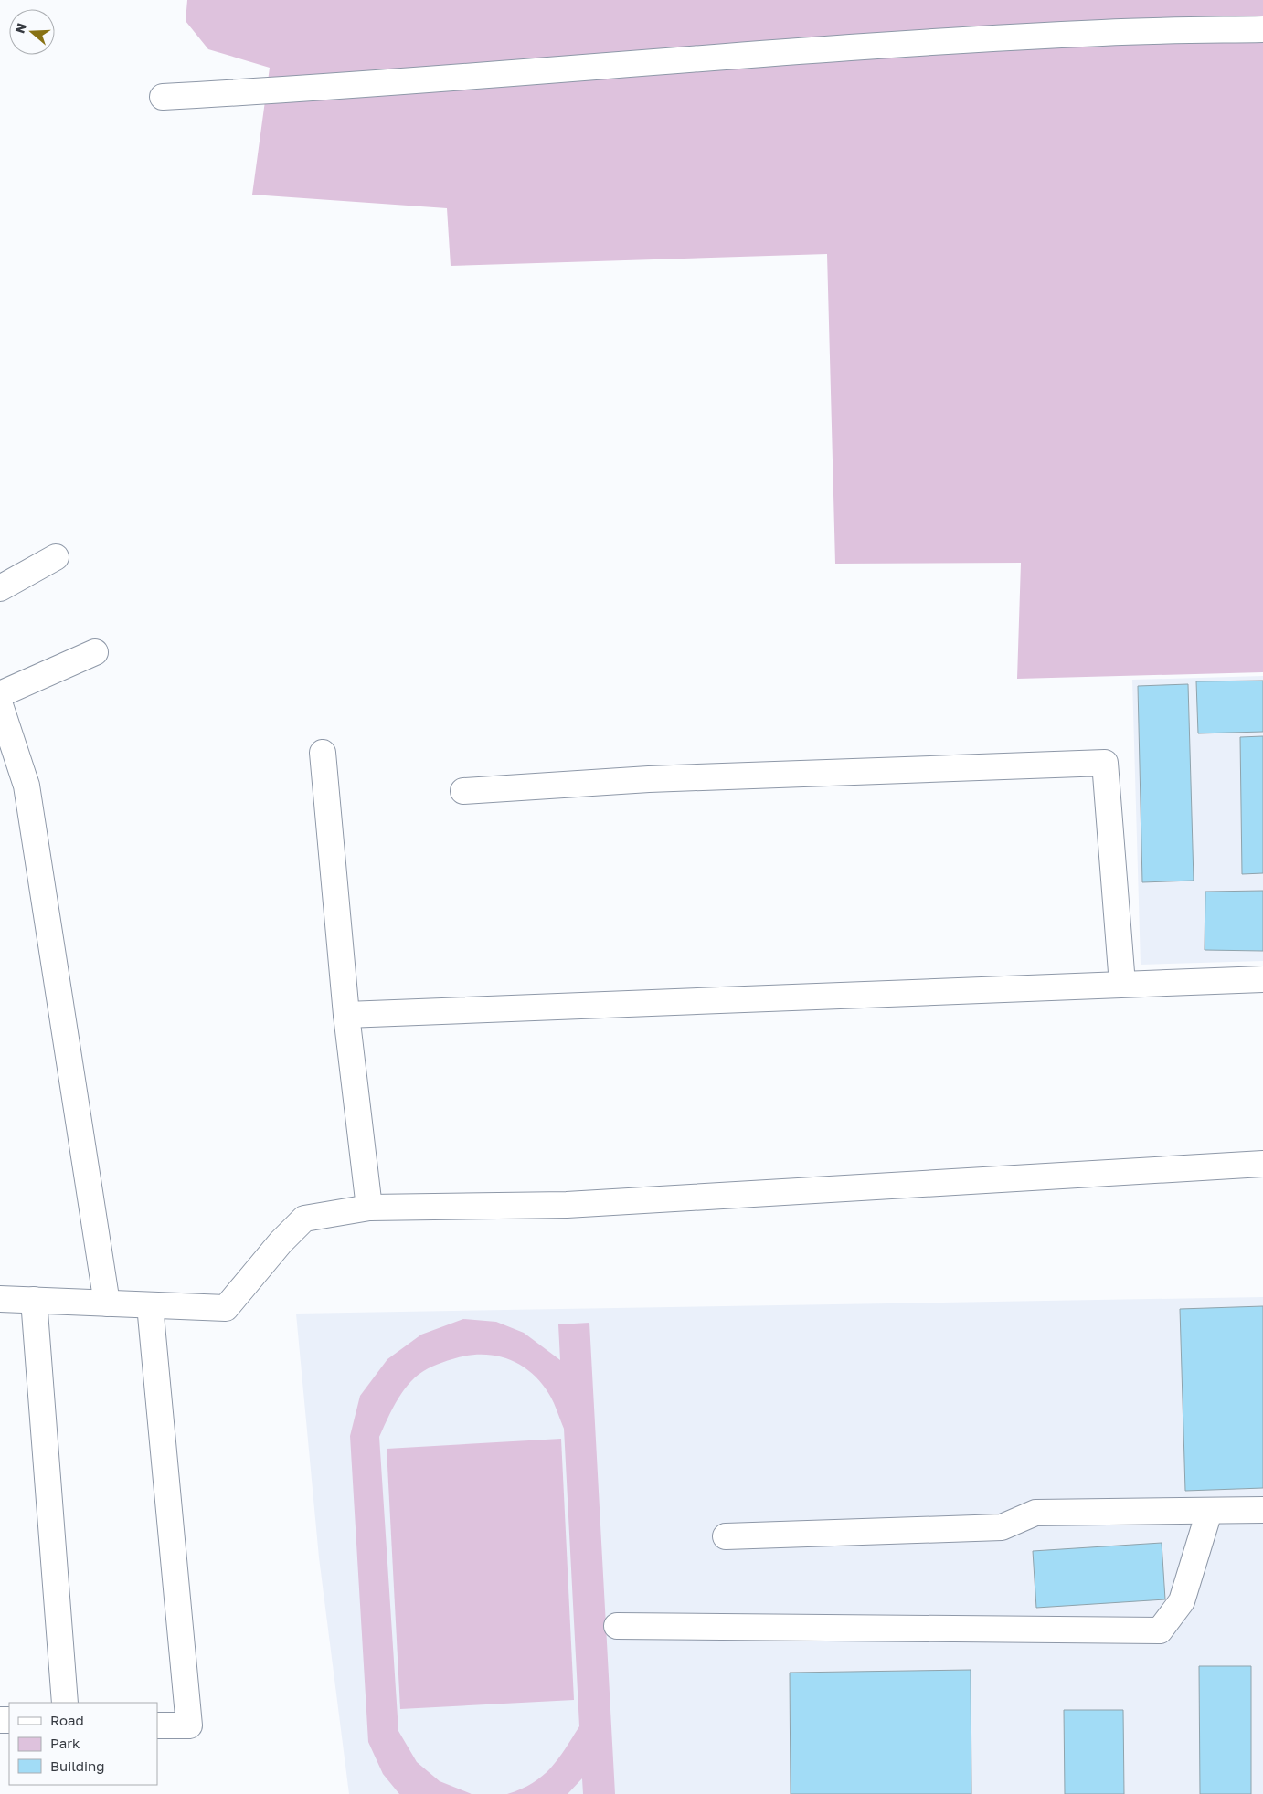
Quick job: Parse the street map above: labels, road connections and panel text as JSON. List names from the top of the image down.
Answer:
{
  "legend": ["Road", "Park", "Building"],
  "north": "left"
}
